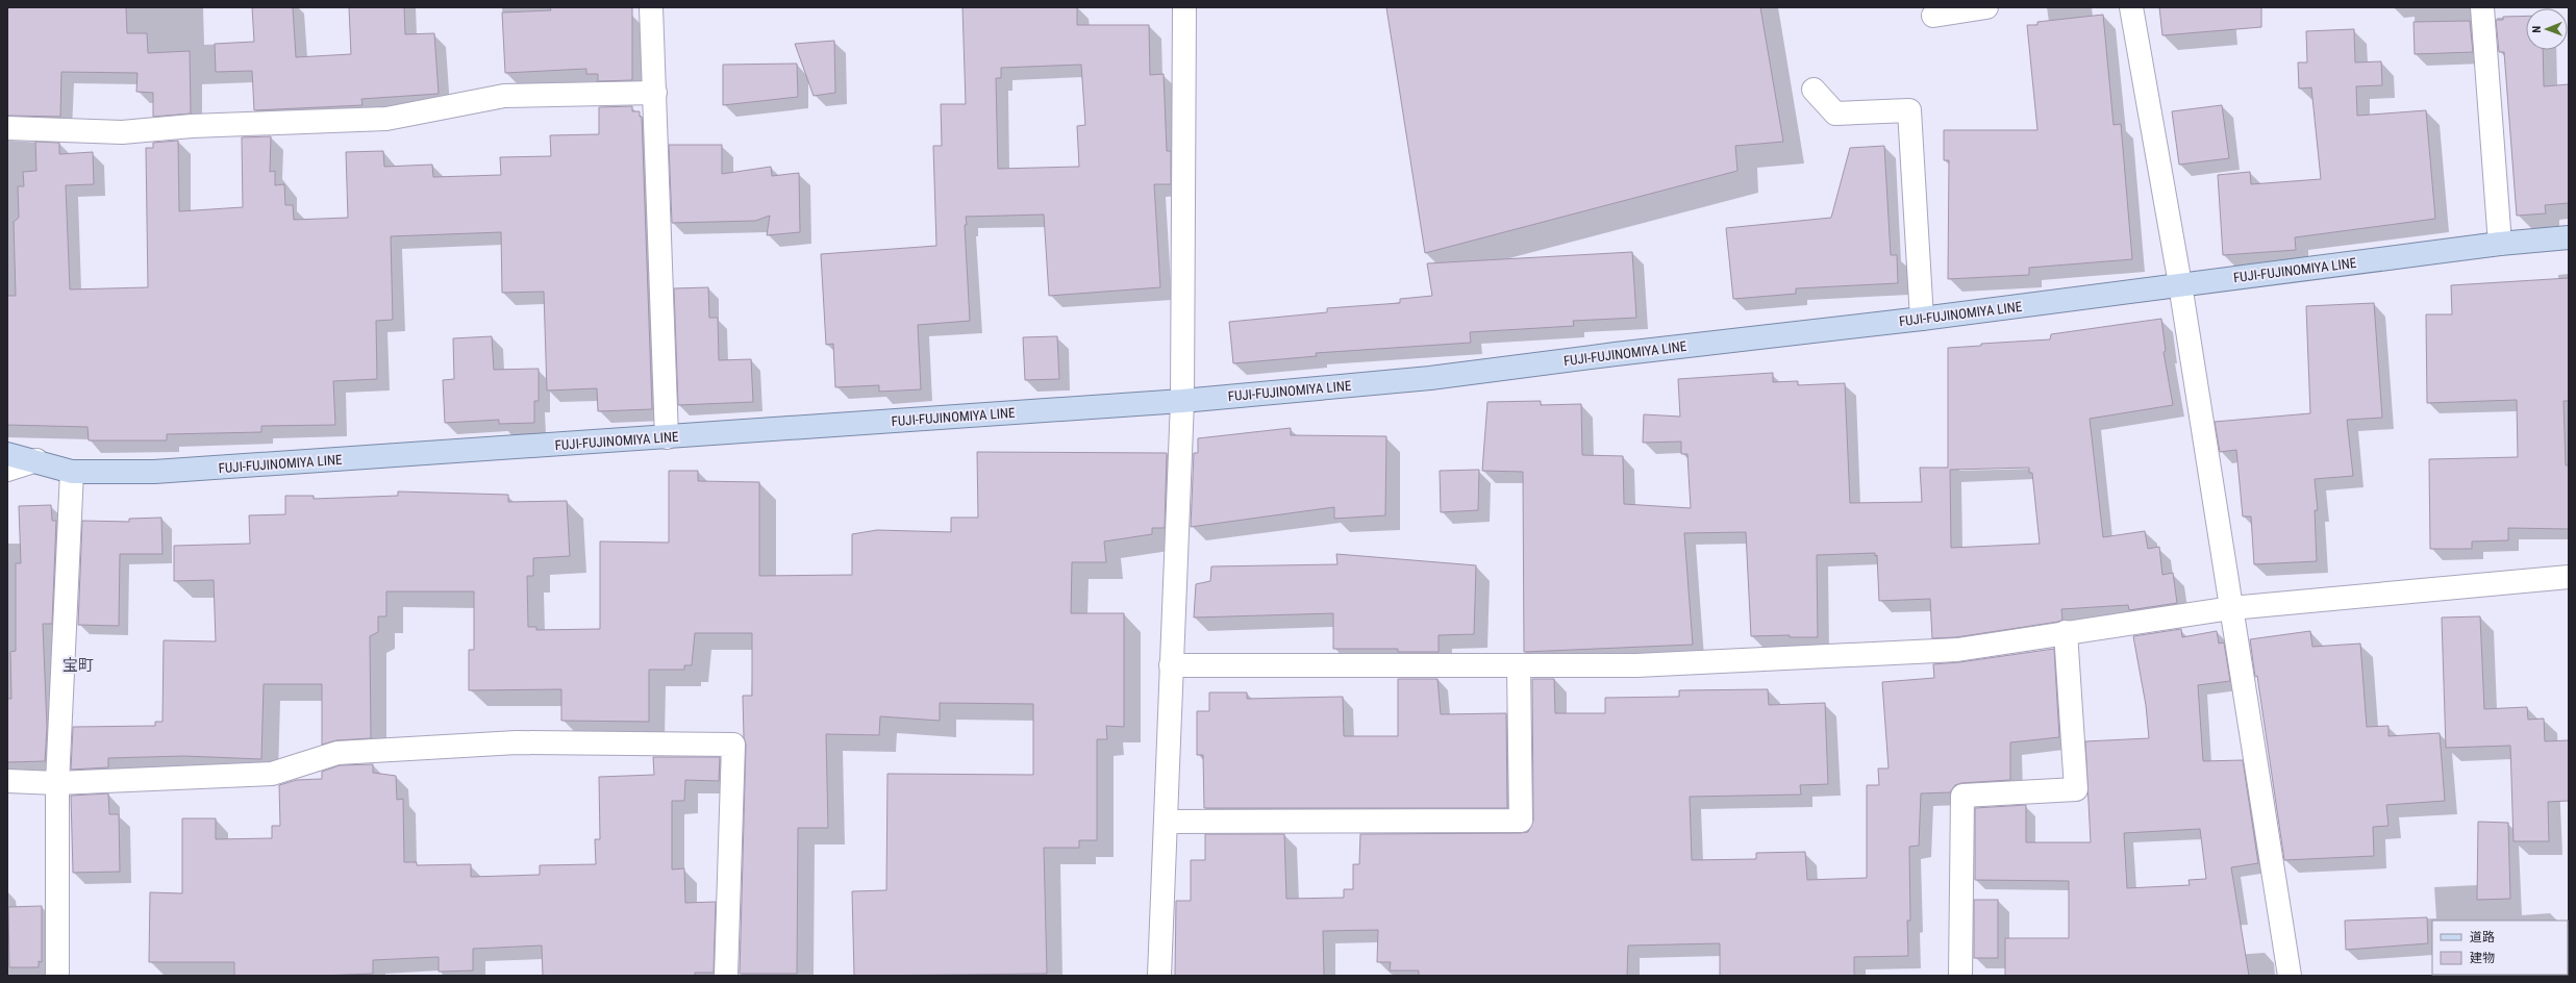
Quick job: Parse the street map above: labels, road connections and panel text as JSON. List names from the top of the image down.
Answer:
{
  "streets": {
    "main road": ["FUJI-FUJINOMIYA LINE"]
  },
  "districts": ["宝町"],
  "legend": ["道路", "建物"],
  "north": "left"
}
